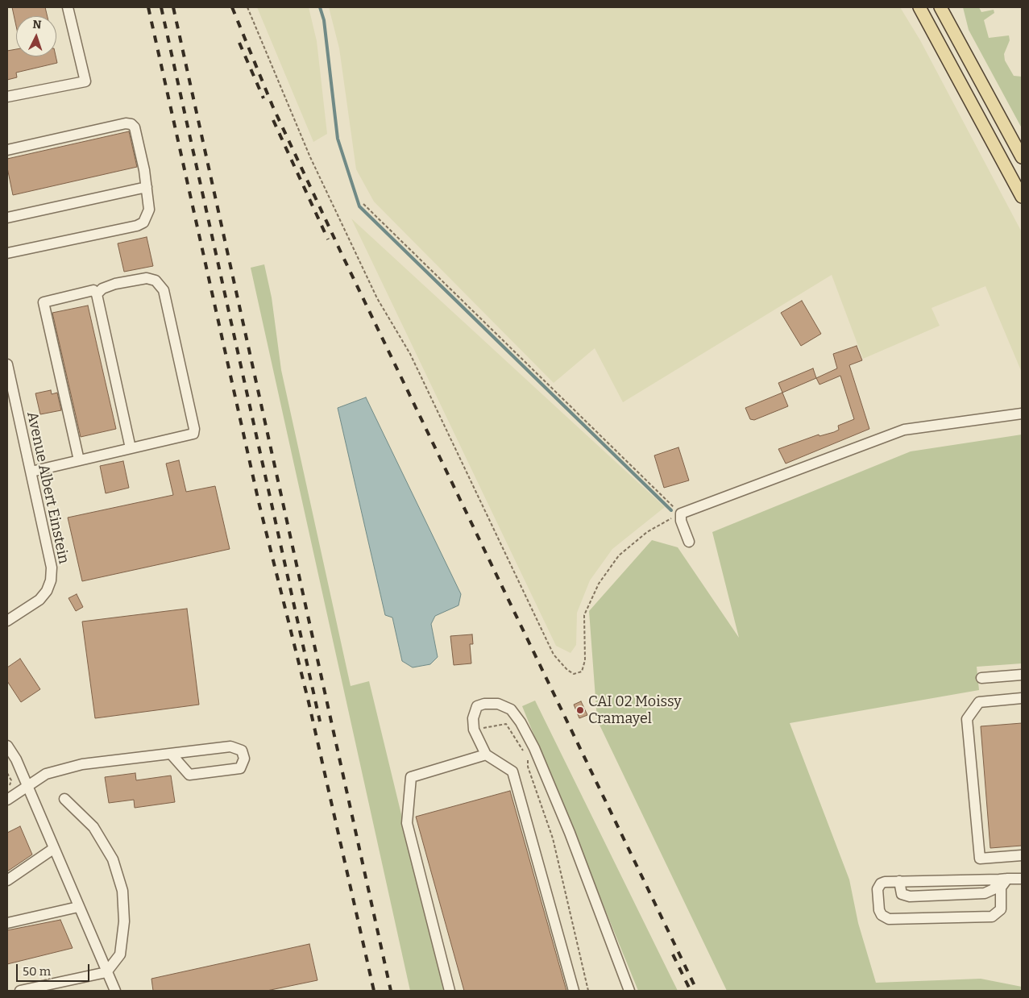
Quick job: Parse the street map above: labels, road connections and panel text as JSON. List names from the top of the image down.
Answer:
{
  "streets": {
    "street": ["Avenue Albert Einstein"]
  },
  "places": ["CAI 02 Moissy Cramayel"],
  "scale_bar": "50 m",
  "north": "top"
}
